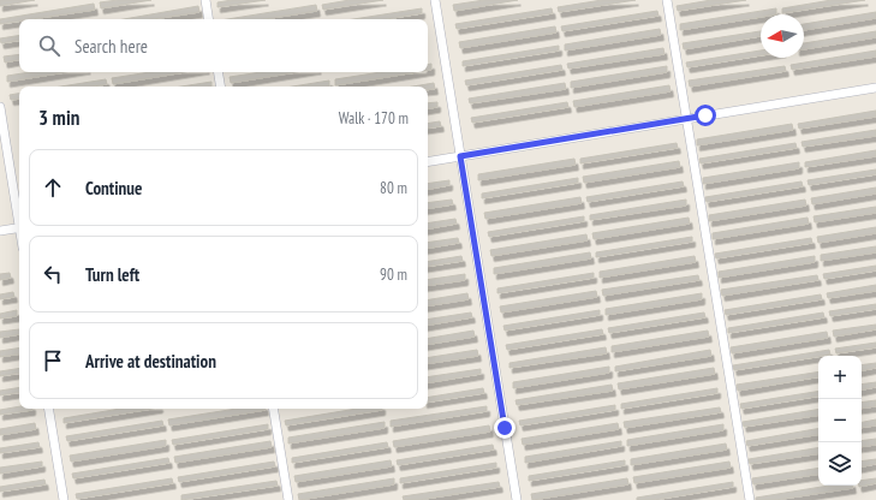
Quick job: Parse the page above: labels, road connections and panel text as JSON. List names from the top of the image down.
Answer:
{
  "north": "left",
  "page": {
    "search": "Search here",
    "heading": ["3 min", "Walk · 170 m"],
    "list": [
      ["Continue", "80 m"],
      ["Turn left", "90 m"],
      "Arrive at destination"
    ],
    "map_buttons": ["+", "−"]
  }
}
